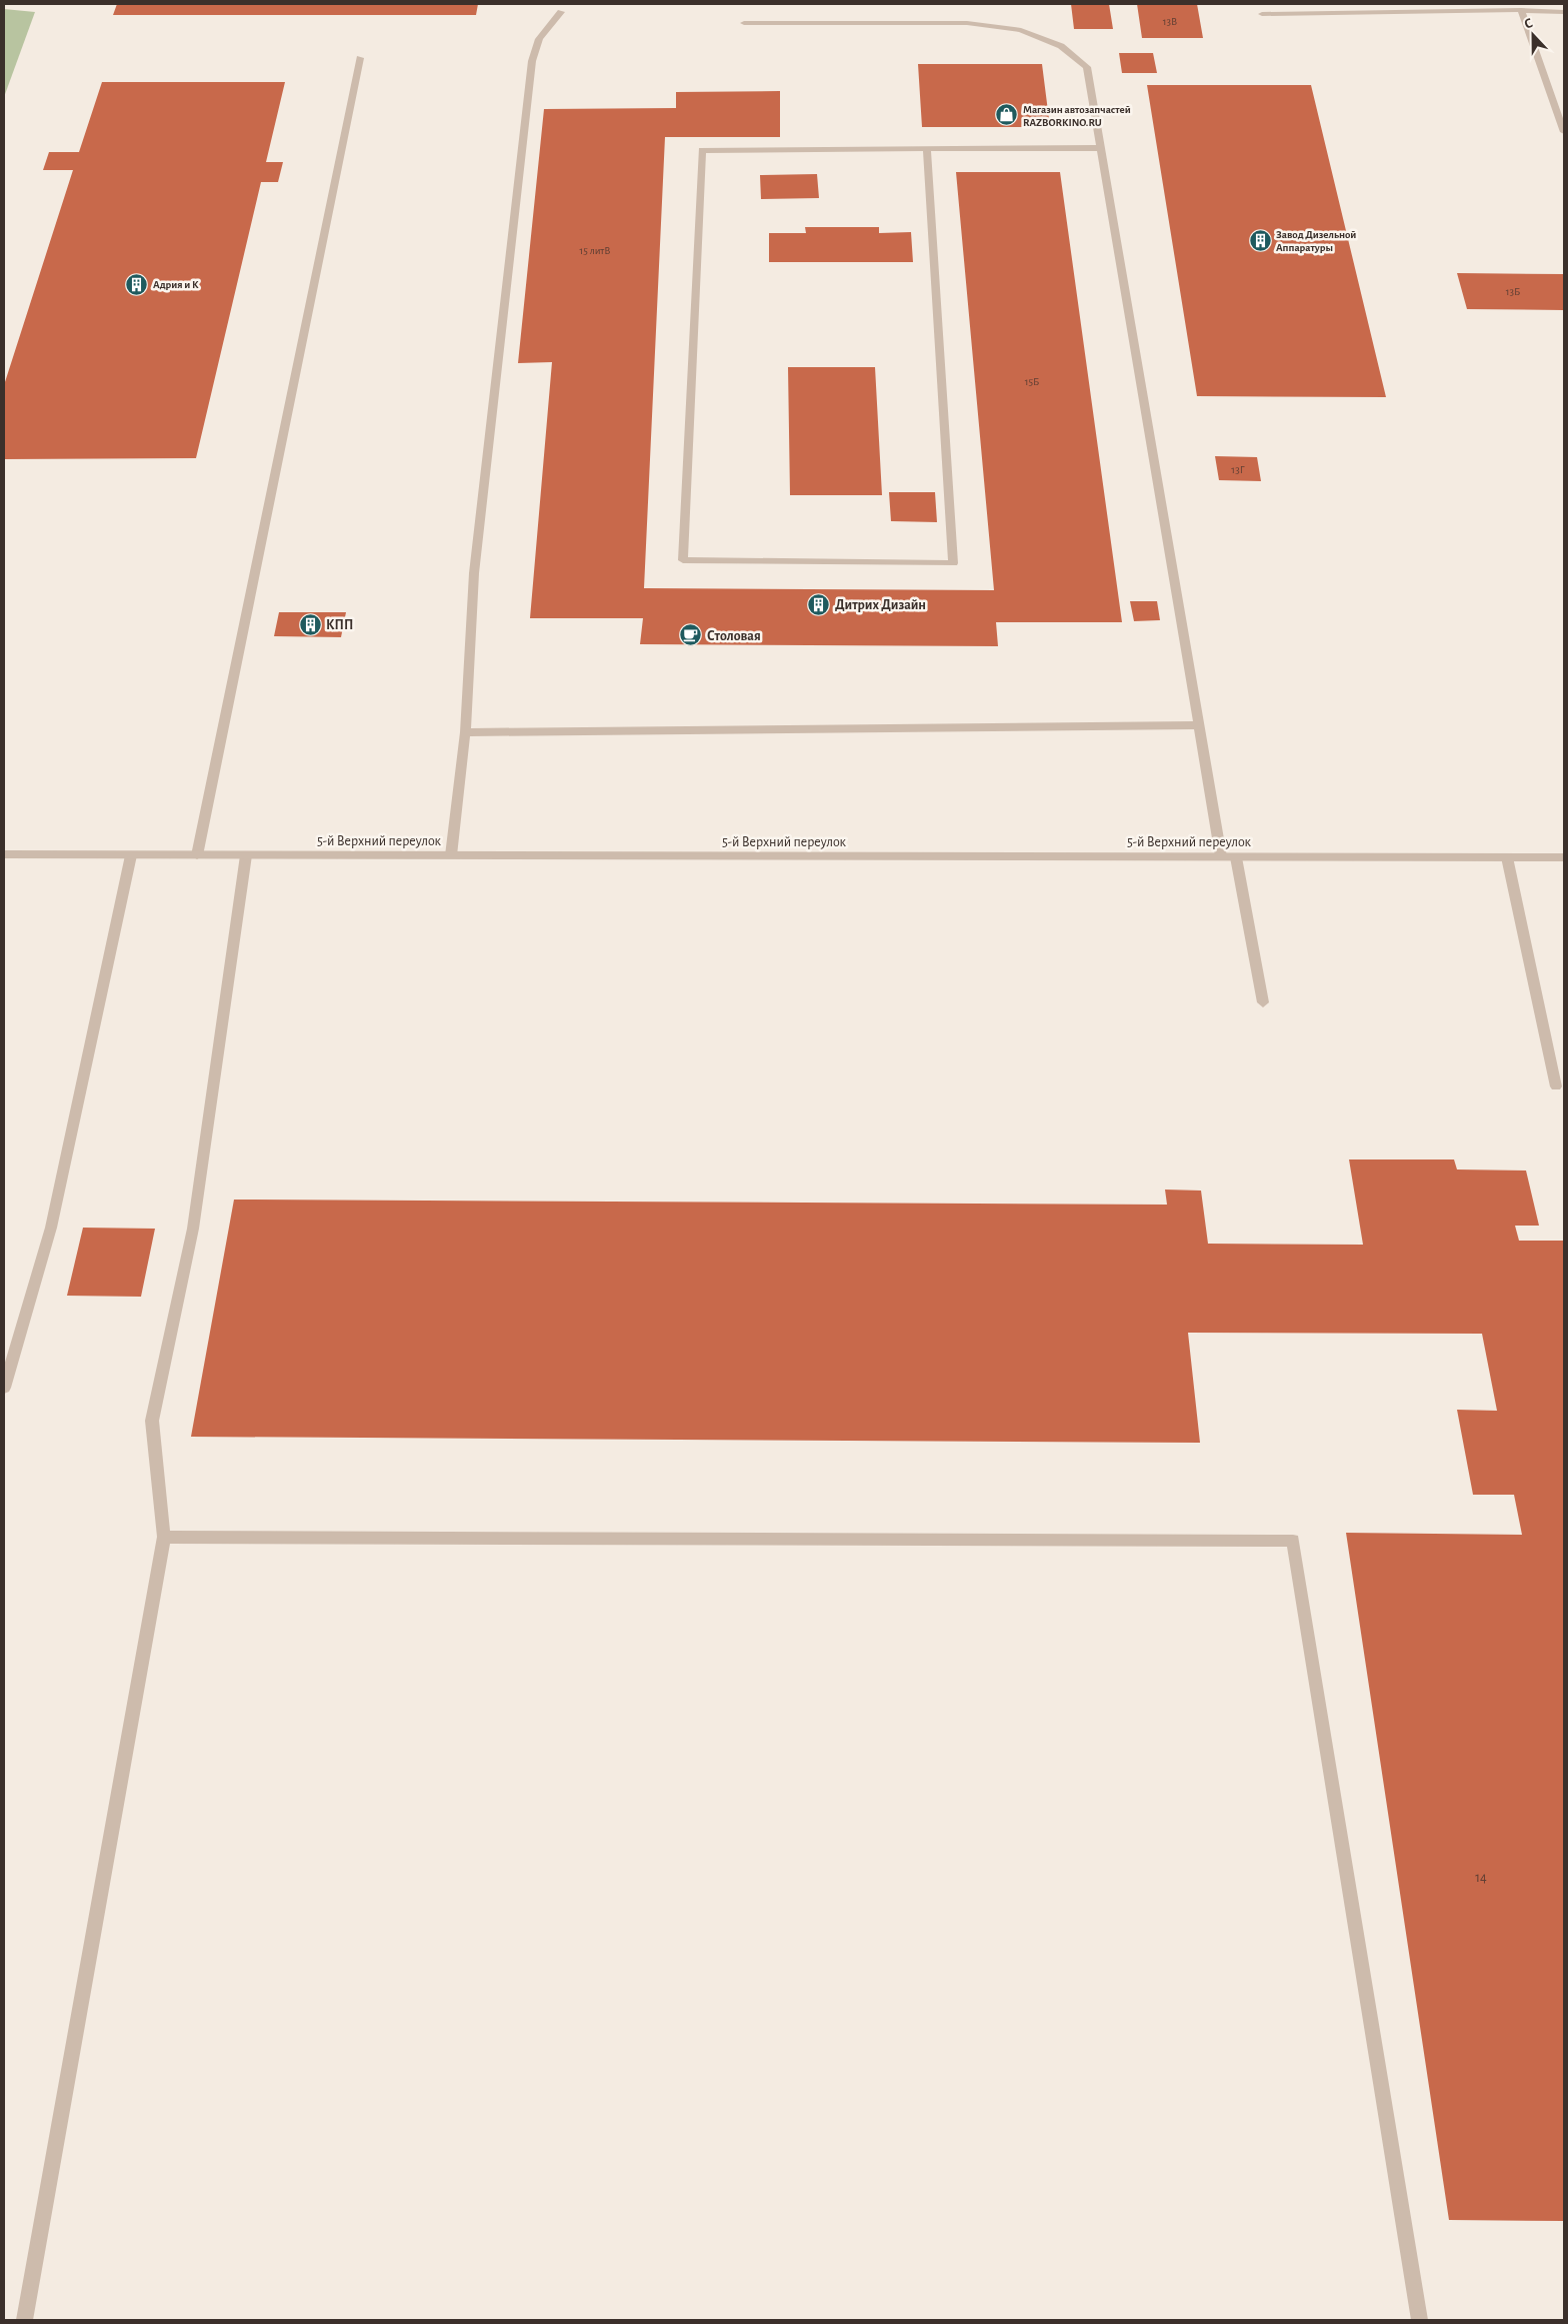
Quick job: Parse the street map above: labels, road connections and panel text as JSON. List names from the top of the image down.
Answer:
{
  "streets": {
    "street": ["5-й Верхний переулок"]
  },
  "places": {
    "shop": ["Магазин автозапчастей RAZBORKINO.RU"],
    "building": [
      "Завод Дизельной Аппаратуры",
      "Адрия и К",
      "Дитрих Дизайн",
      "КПП"
    ],
    "cafe": ["Столовая"]
  },
  "house_numbers": [
    "13В",
    "15 литВ",
    "13Б",
    "15Б",
    "13Г",
    "14"
  ],
  "north": "top"
}
